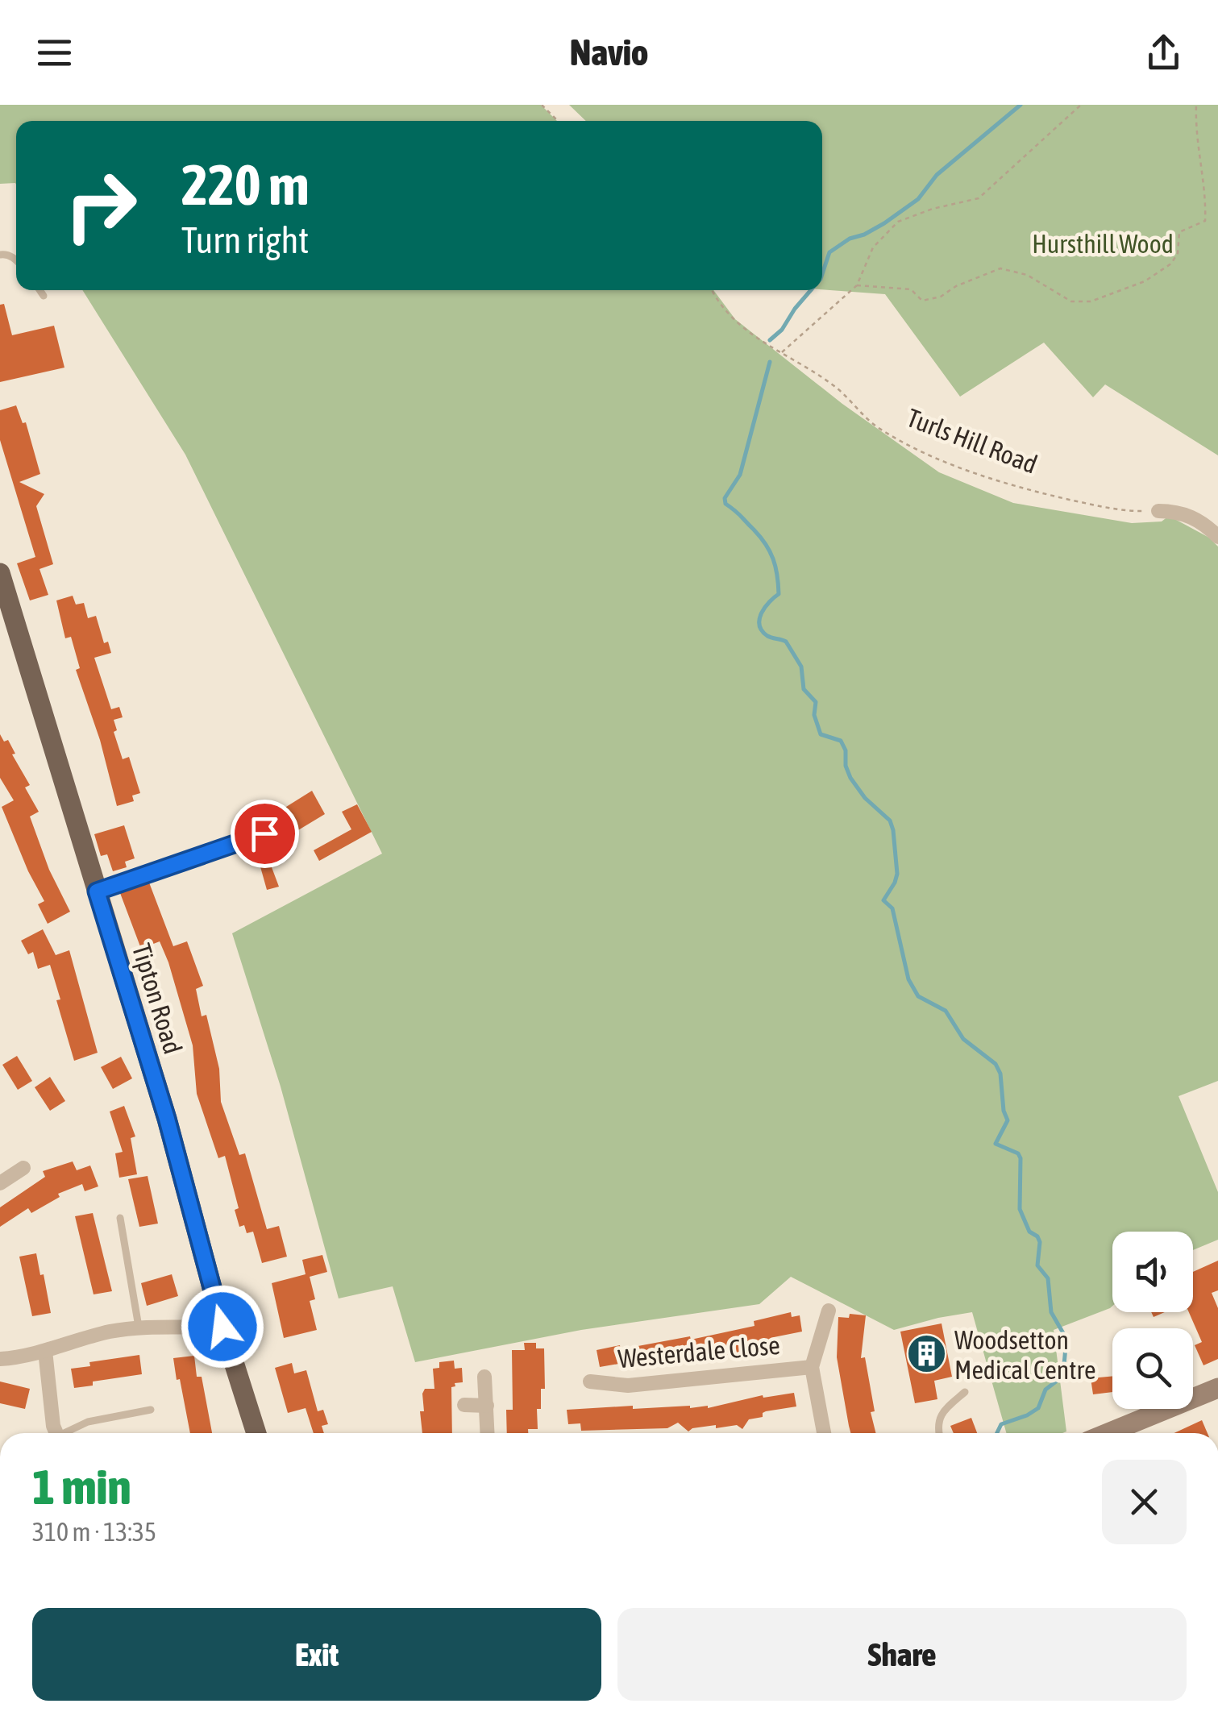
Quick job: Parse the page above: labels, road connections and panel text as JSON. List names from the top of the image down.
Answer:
{
  "streets": {
    "main road": ["Tipton Road"],
    "street": ["Westerdale Close"],
    "path": ["Turls Hill Road"]
  },
  "parks": ["Hursthill Wood"],
  "places": {
    "building": ["Woodsetton Medical Centre"]
  },
  "page": {
    "header": "Navio",
    "turn": ["220 m", "Turn right"],
    "heading": ["1 min", "310 m · 13:35"],
    "buttons": ["Exit", "Share"]
  }
}
